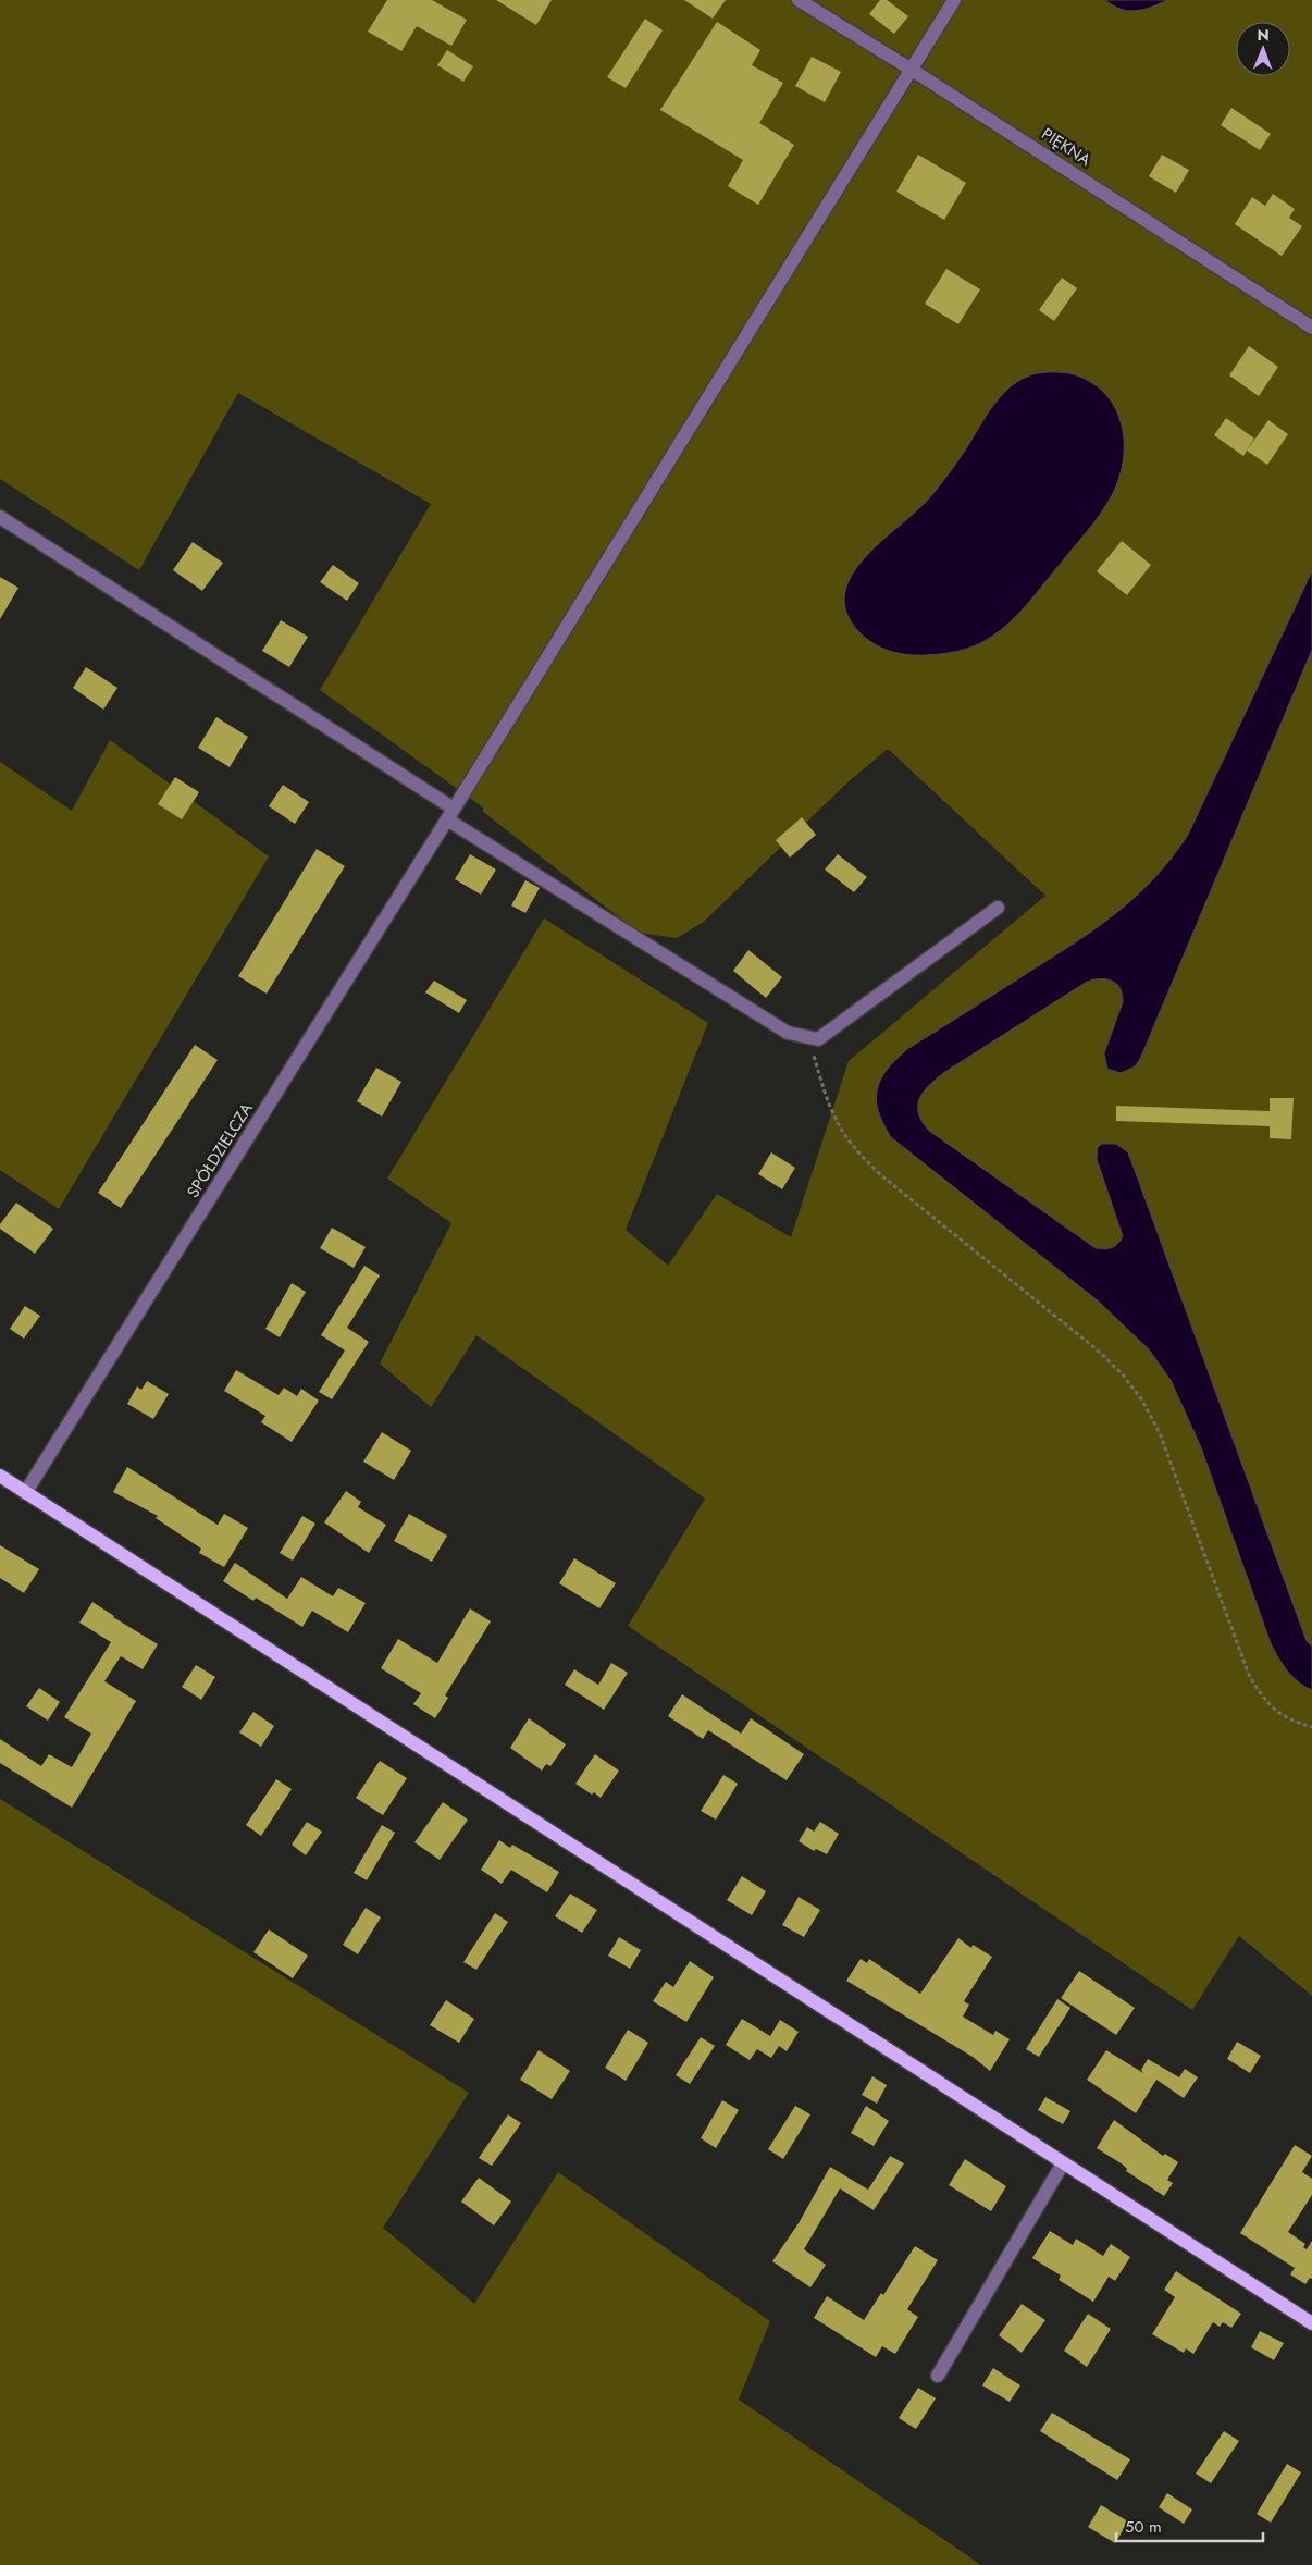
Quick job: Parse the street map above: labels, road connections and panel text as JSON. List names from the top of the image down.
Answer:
{
  "streets": {
    "street": ["PIĘKNA", "SPÓŁDZIELCZA"]
  },
  "crossings": [
    ["PIĘKNA", "SPÓŁDZIELCZA"]
  ],
  "scale_bar": "50 m",
  "north": "top"
}
